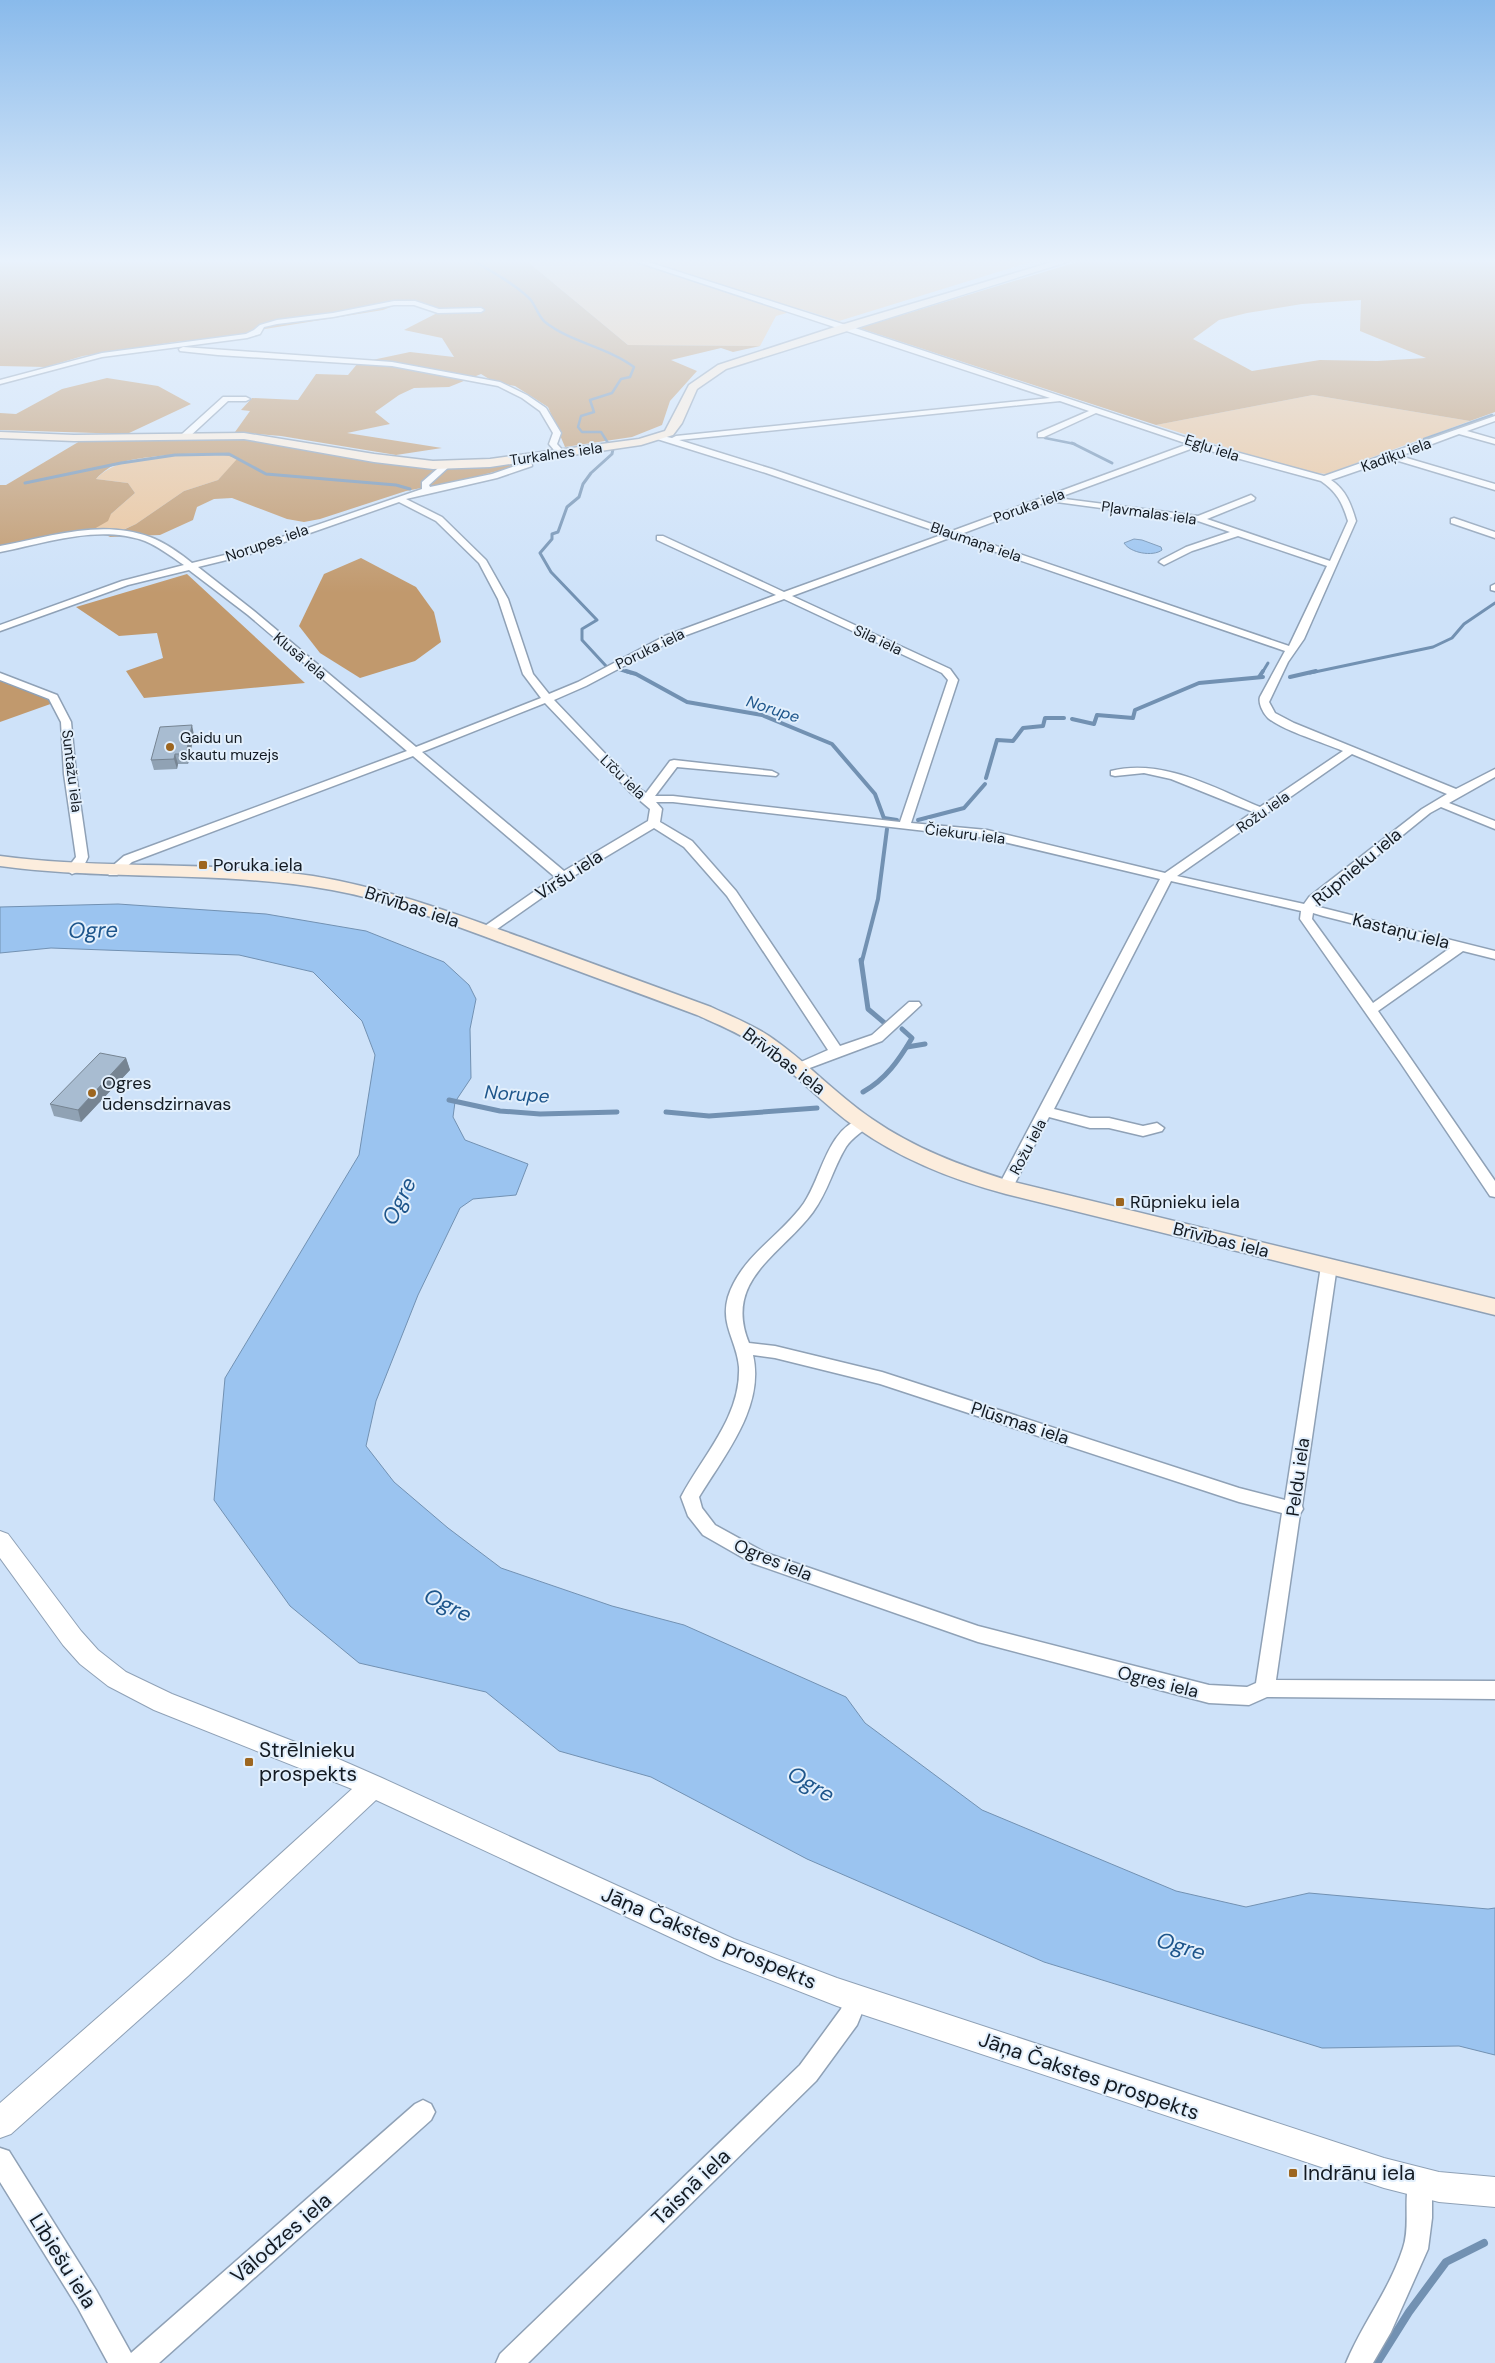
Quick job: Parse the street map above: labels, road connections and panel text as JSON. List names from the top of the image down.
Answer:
{
  "streets": {
    "main road": ["Turkalnes iela", "Brīvības iela"],
    "street": [
      "Egļu iela",
      "Kadiķu iela",
      "Poruka iela",
      "Pļavmalas iela",
      "Blaumaņa iela",
      "Norupes iela",
      "Sila iela",
      "Klusā iela",
      "Suntažu iela",
      "Līču iela",
      "Rožu iela",
      "Čiekuru iela",
      "Rūpnieku iela",
      "Viršu iela",
      "Kastaņu iela",
      "Plūsmas iela",
      "Peldu iela",
      "Ogres iela",
      "Jāņa Čakstes prospekts",
      "Taisnā iela",
      "Vālodzes iela",
      "Lībiešu iela"
    ]
  },
  "crossings": [
    ["Egļu iela", "Kadiķu iela"],
    ["Egļu iela", "Poruka iela"],
    ["Turkalnes iela", "Blaumaņa iela"],
    ["Turkalnes iela", "Norupes iela"],
    ["Poruka iela", "Pļavmalas iela"],
    ["Poruka iela", "Blaumaņa iela"],
    ["Poruka iela", "Sila iela"],
    ["Poruka iela", "Klusā iela"],
    ["Poruka iela", "Līču iela"],
    ["Poruka iela", "Brīvības iela"],
    ["Norupes iela", "Klusā iela"],
    ["Norupes iela", "Līču iela"],
    ["Sila iela", "Čiekuru iela"],
    ["Klusā iela", "Viršu iela"],
    ["Suntažu iela", "Brīvības iela"],
    ["Līču iela", "Čiekuru iela"],
    ["Līču iela", "Viršu iela"],
    ["Rožu iela", "Čiekuru iela"],
    ["Rožu iela", "Brīvības iela"],
    ["Čiekuru iela", "Rūpnieku iela"],
    ["Čiekuru iela", "Kastaņu iela"],
    ["Rūpnieku iela", "Kastaņu iela"],
    ["Viršu iela", "Brīvības iela"],
    ["Brīvības iela", "Peldu iela"],
    ["Brīvības iela", "Ogres iela"],
    ["Plūsmas iela", "Peldu iela"],
    ["Plūsmas iela", "Ogres iela"],
    ["Peldu iela", "Ogres iela"],
    ["Jāņa Čakstes prospekts", "Taisnā iela"]
  ],
  "water": ["Norupe", "Ogre"],
  "places": {
    "other": ["Gaidu un skautu muzejs", "Ogres ūdensdzirnavas"],
    "transit": [
      "Poruka iela",
      "Rūpnieku iela",
      "Strēlnieku prospekts",
      "Indrānu iela"
    ]
  }
}
